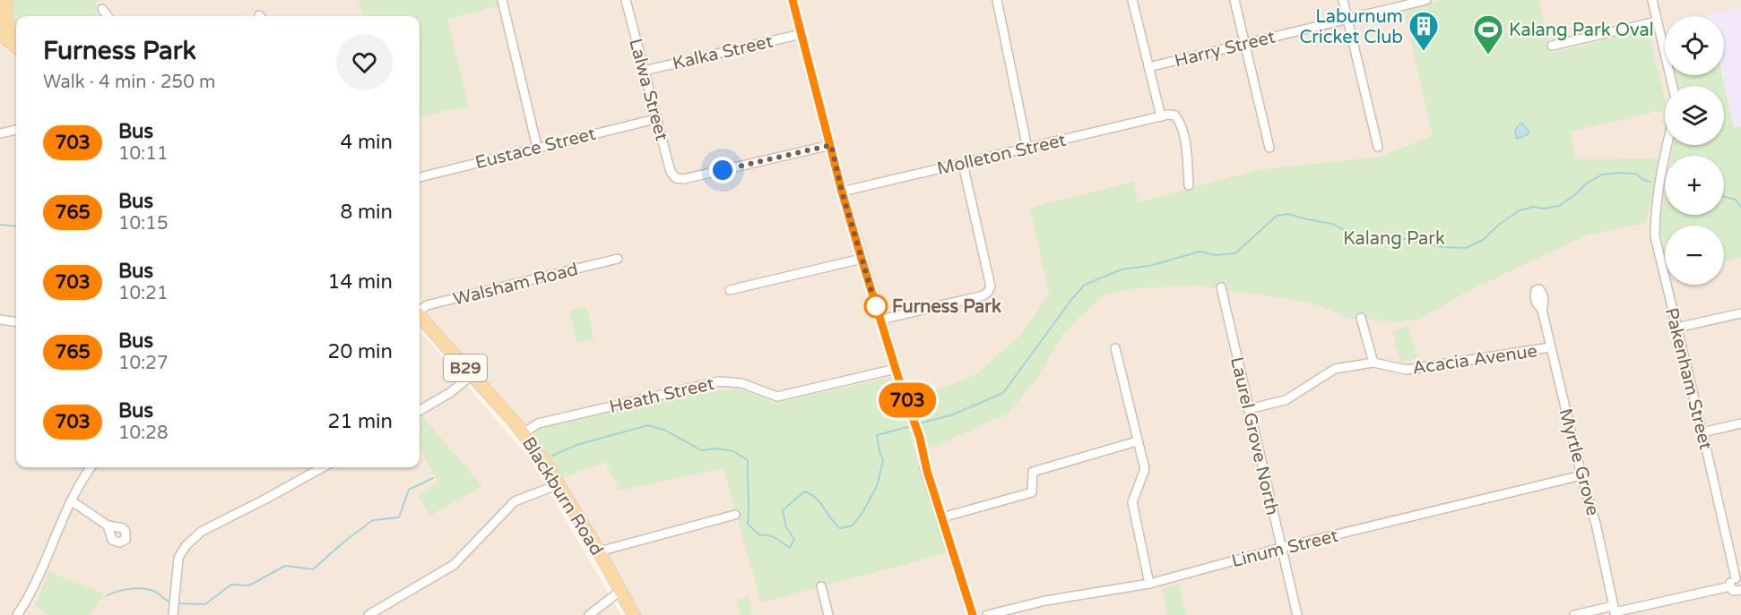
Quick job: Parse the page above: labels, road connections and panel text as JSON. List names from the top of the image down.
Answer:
{
  "streets": {
    "main road": ["B29", "Blackburn Road"],
    "street": [
      "Harry Street",
      "Kalka Street",
      "Lalwa Street",
      "Eustace Street",
      "Molleton Street",
      "Walsham Road",
      "Acacia Avenue",
      "Pakenham Street",
      "Heath Street",
      "Laurel Grove North",
      "Myrtle Grove",
      "Linum Street"
    ]
  },
  "crossings": [
    ["Kalka Street", "Lalwa Street"],
    ["Lalwa Street", "Eustace Street"],
    ["Acacia Avenue", "Laurel Grove North"],
    ["Acacia Avenue", "Myrtle Grove"],
    ["Heath Street", "Blackburn Road"],
    ["Laurel Grove North", "Linum Street"],
    ["Myrtle Grove", "Linum Street"]
  ],
  "parks": ["Kalang Park"],
  "places": {
    "building": ["Laburnum Cricket Club"],
    "sports": ["Kalang Park Oval"],
    "other": ["Furness Park"]
  },
  "lines": ["bus line 703"],
  "page": {
    "on_map": "703",
    "map_buttons": ["+", "−"],
    "heading": ["Furness Park", "Walk · 4 min · 250 m"],
    "list": [
      {
        "mark": "703",
        "name": "Bus",
        "note": "10:11",
        "value": "4 min"
      },
      {
        "mark": "765",
        "name": "Bus",
        "note": "10:15",
        "value": "8 min"
      },
      {
        "mark": "703",
        "name": "Bus",
        "note": "10:21",
        "value": "14 min"
      },
      {
        "mark": "765",
        "name": "Bus",
        "note": "10:27",
        "value": "20 min"
      },
      {
        "mark": "703",
        "name": "Bus",
        "note": "10:28",
        "value": "21 min"
      }
    ]
  }
}
